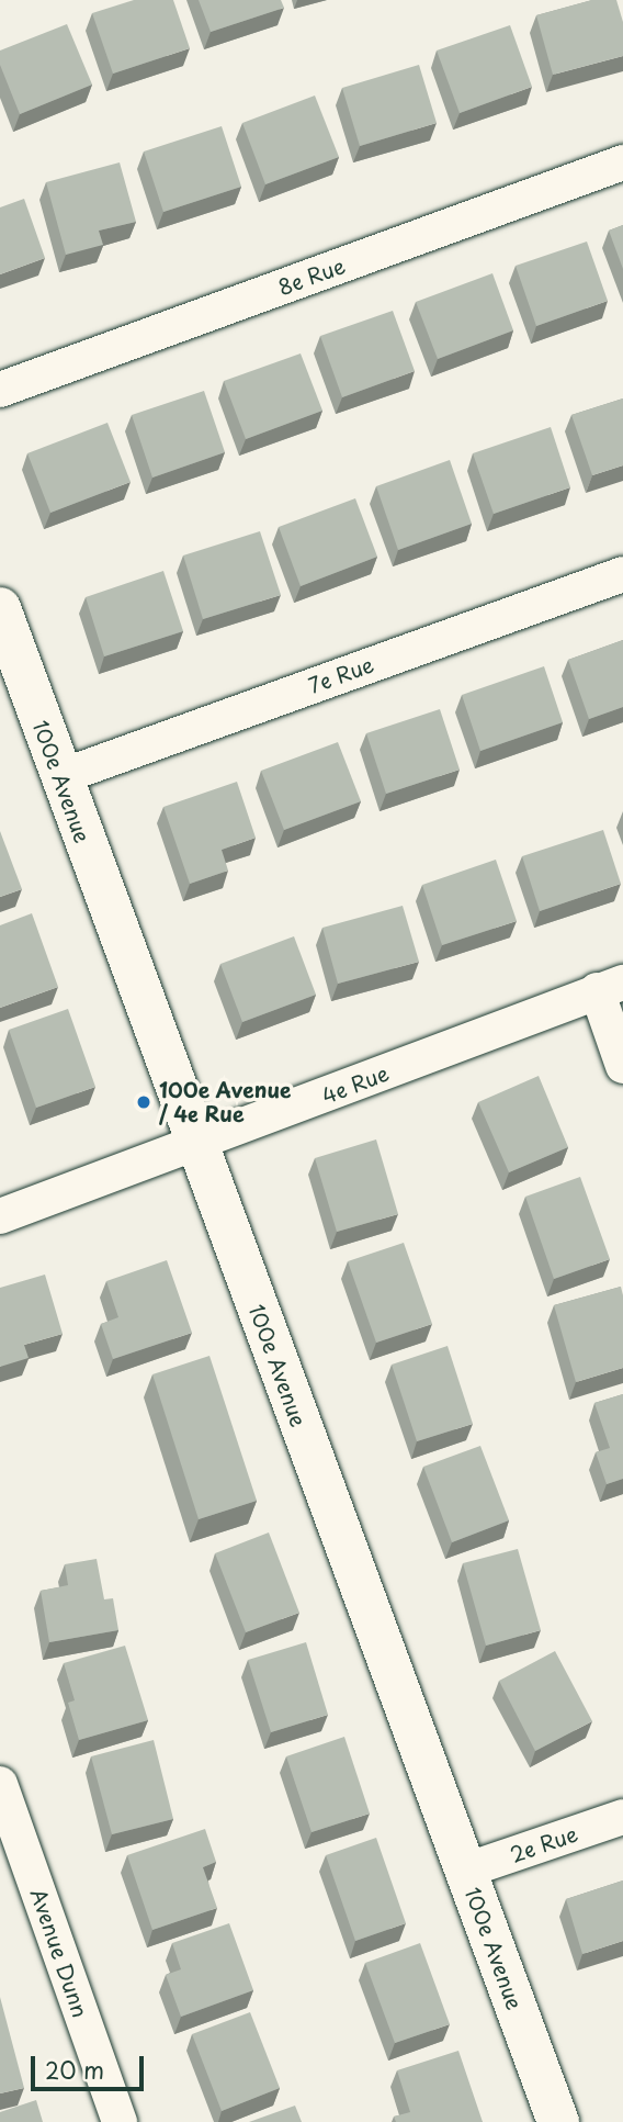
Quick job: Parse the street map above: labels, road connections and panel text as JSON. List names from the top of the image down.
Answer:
{
  "streets": {
    "street": [
      "8e Rue",
      "7e Rue",
      "100e Avenue",
      "4e Rue",
      "2e Rue",
      "Avenue Dunn"
    ]
  },
  "crossings": [
    ["7e Rue", "100e Avenue"],
    ["100e Avenue", "4e Rue"],
    ["100e Avenue", "2e Rue"]
  ],
  "places": ["100e Avenue / 4e Rue"],
  "scale_bar": "20 m"
}
